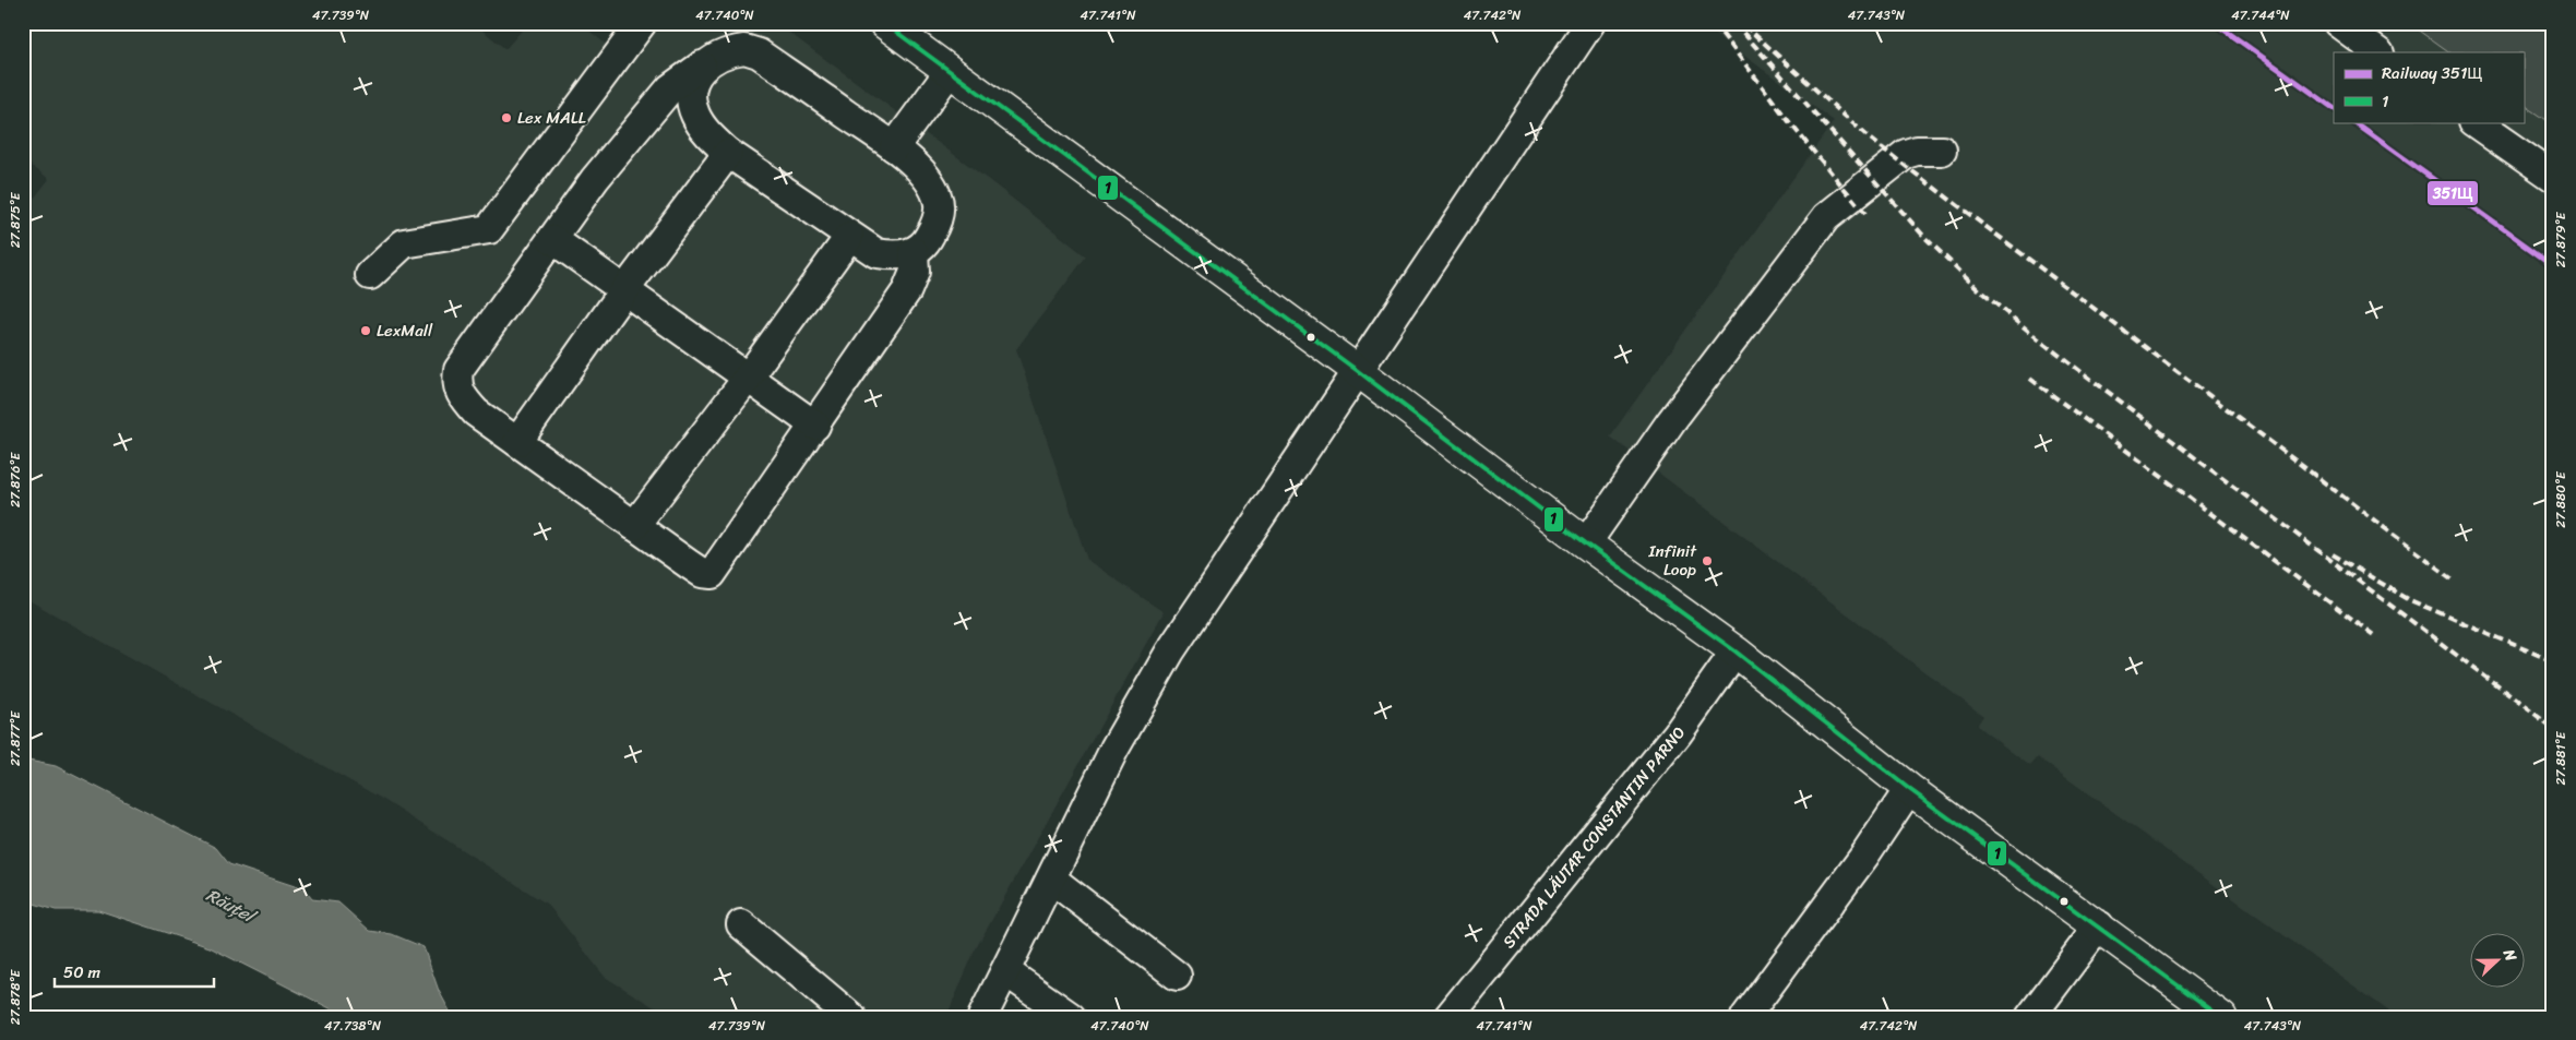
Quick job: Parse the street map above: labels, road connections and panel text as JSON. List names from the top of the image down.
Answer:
{
  "streets": {
    "street": ["STRADA LĂUTAR CONSTANTIN PARNO"]
  },
  "water": ["Răuțel"],
  "places": ["Lex MALL", "LexMall", "Infinit Loop"],
  "lines": ["rail line 351Щ", "transit line 1"],
  "legend": ["Railway 351Щ", "1"],
  "scale_bar": "50 m",
  "north": "right",
  "coordinates": [
    "47.739°N",
    "47.740°N",
    "47.741°N",
    "47.742°N",
    "47.743°N",
    "47.744°N",
    "27.875°E",
    "27.879°E",
    "27.876°E",
    "27.880°E",
    "27.877°E",
    "27.881°E",
    "27.878°E",
    "47.738°N"
  ]
}
